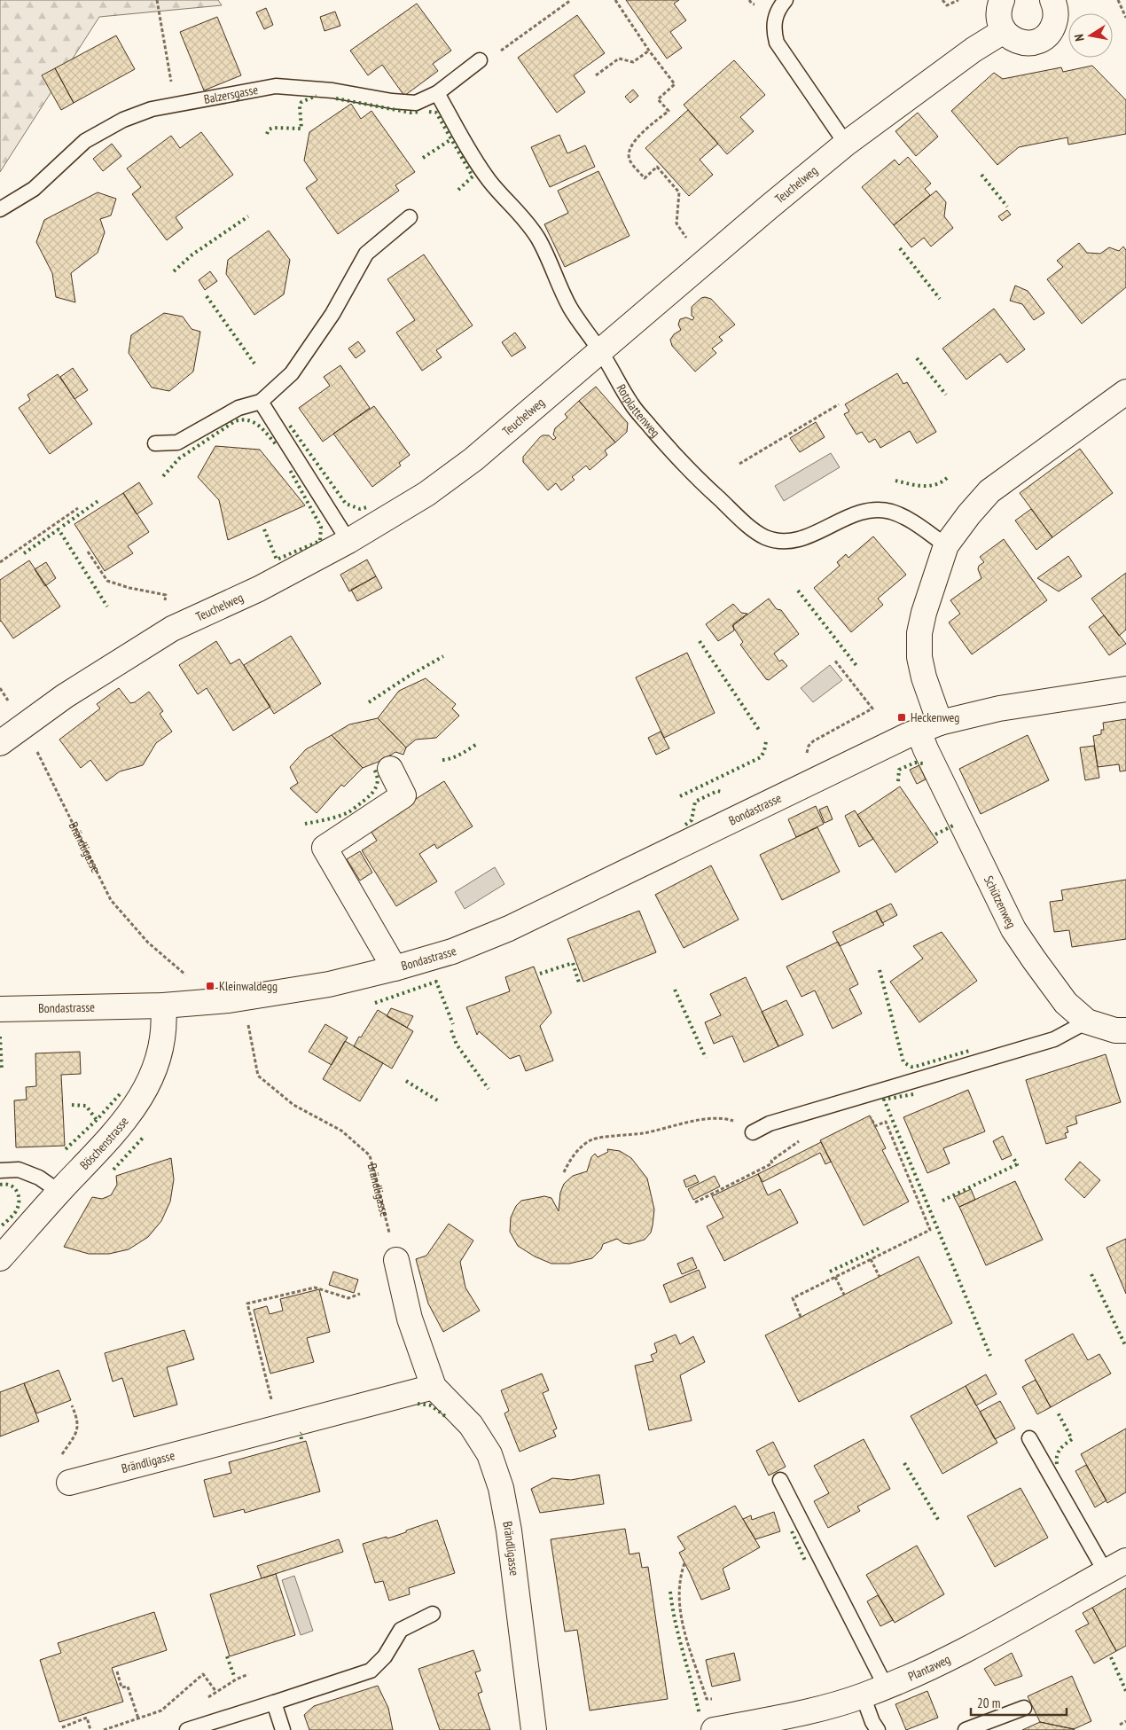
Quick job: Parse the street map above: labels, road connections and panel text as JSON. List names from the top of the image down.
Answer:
{
  "streets": {
    "street": [
      "Teuchelweg",
      "Bondastrasse",
      "Brändligasse",
      "Schützenweg",
      "Böschenstrasse",
      "Plantaweg"
    ],
    "lane": ["Balzersgasse", "Rotplattenweg"]
  },
  "crossings": [
    ["Balzersgasse", "Rotplattenweg"],
    ["Teuchelweg", "Rotplattenweg"],
    ["Teuchelweg", "Brändligasse"],
    ["Bondastrasse", "Schützenweg"],
    ["Bondastrasse", "Böschenstrasse"]
  ],
  "places": {
    "transit": ["Heckenweg", "Kleinwaldegg"]
  },
  "scale_bar": "20 m",
  "north": "left"
}
